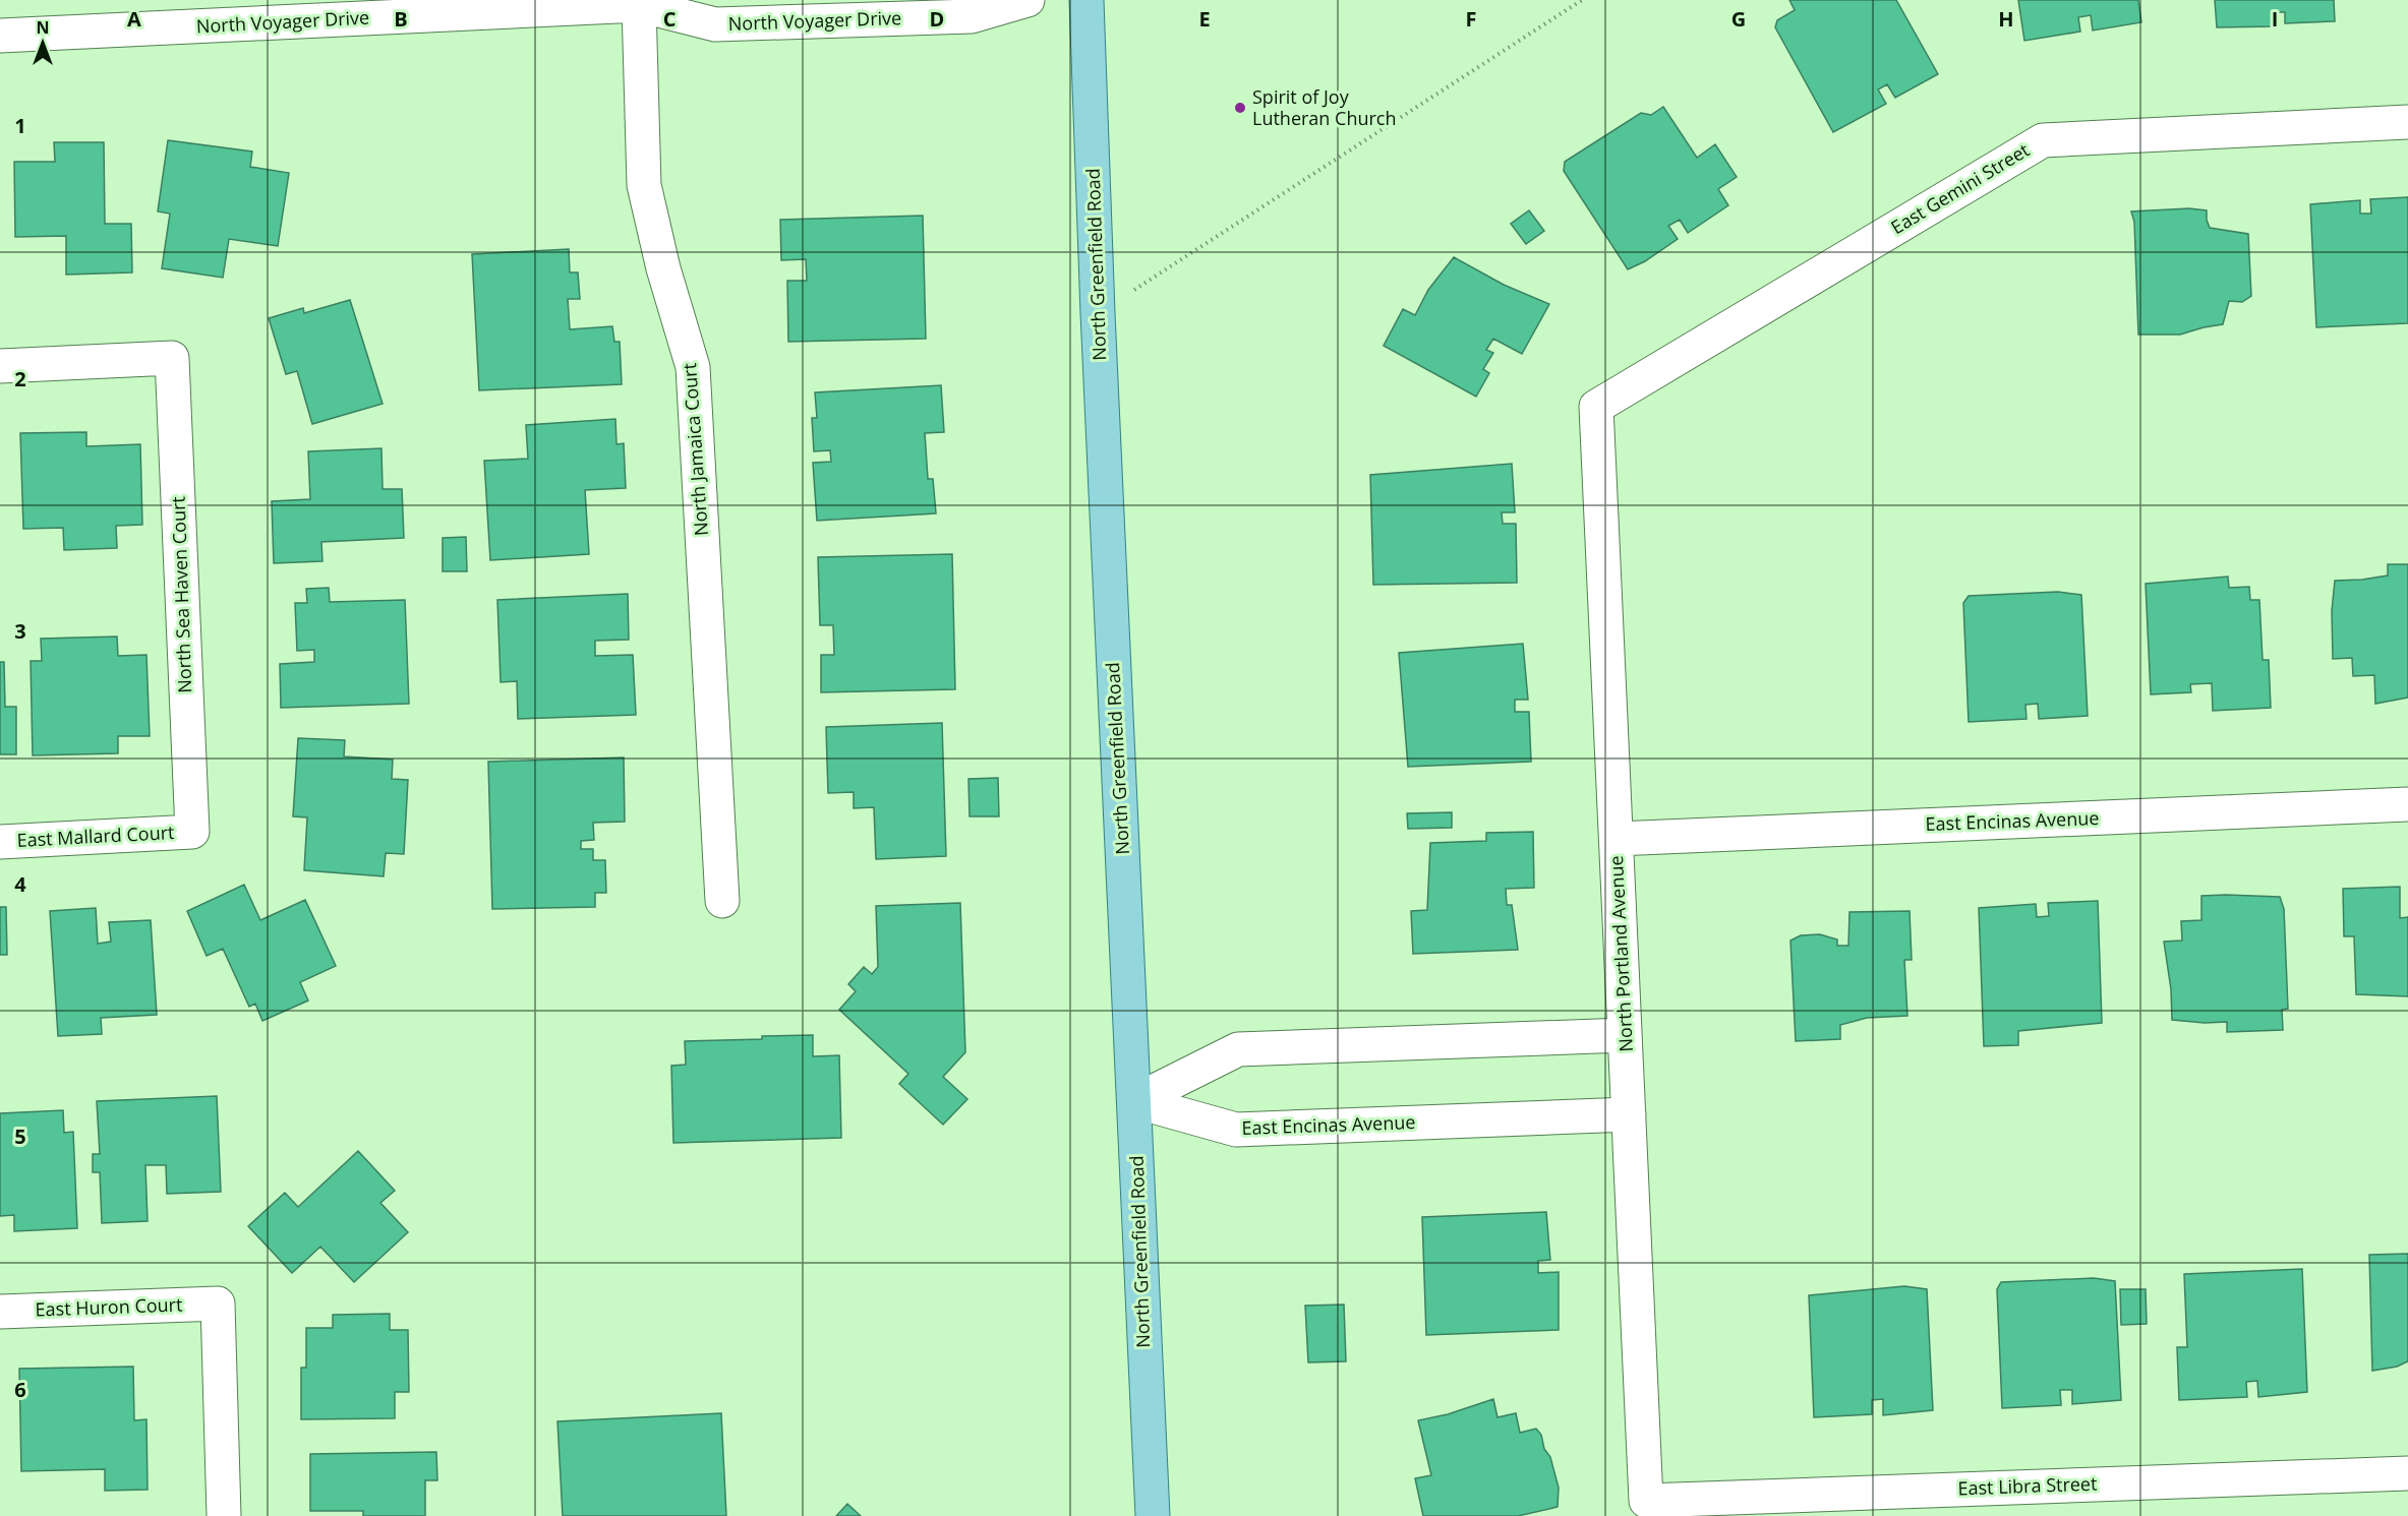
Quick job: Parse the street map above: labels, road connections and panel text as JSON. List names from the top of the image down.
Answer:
{
  "streets": {
    "main road": ["North Greenfield Road"],
    "street": [
      "North Voyager Drive",
      "East Gemini Street",
      "North Jamaica Court",
      "North Sea Haven Court",
      "East Encinas Avenue",
      "East Mallard Court",
      "North Portland Avenue",
      "East Huron Court",
      "East Libra Street"
    ]
  },
  "crossings": [
    ["North Voyager Drive", "North Jamaica Court"],
    ["East Gemini Street", "North Portland Avenue"],
    ["North Greenfield Road", "East Encinas Avenue"],
    ["North Sea Haven Court", "East Mallard Court"],
    ["East Encinas Avenue", "North Portland Avenue"],
    ["North Portland Avenue", "East Libra Street"]
  ],
  "places": ["Spirit of Joy Lutheran Church"],
  "north": "top",
  "grid": {
    "columns": [
      "A",
      "B",
      "C",
      "D",
      "E",
      "F",
      "G",
      "H",
      "I"
    ],
    "rows": [
      "1",
      "2",
      "3",
      "4",
      "5",
      "6"
    ]
  }
}
